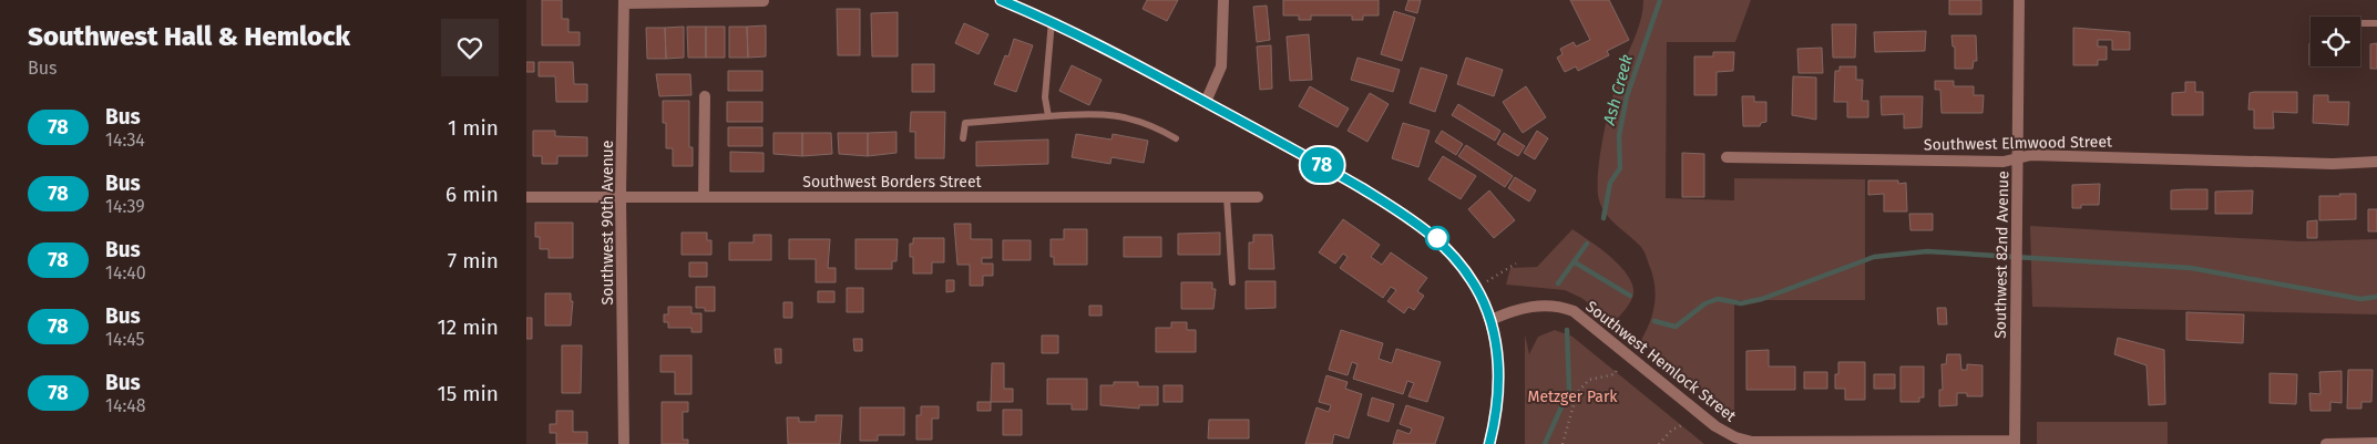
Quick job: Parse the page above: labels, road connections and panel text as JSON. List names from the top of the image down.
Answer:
{
  "streets": {
    "street": [
      "Southwest Elmwood Street",
      "Southwest Borders Street",
      "Southwest 90th Avenue",
      "Southwest 82nd Avenue",
      "Southwest Hemlock Street"
    ]
  },
  "crossings": [
    ["Southwest Elmwood Street", "Southwest 82nd Avenue"],
    ["Southwest Borders Street", "Southwest 90th Avenue"],
    ["Southwest 82nd Avenue", "Southwest Hemlock Street"]
  ],
  "water": ["Ash Creek"],
  "parks": ["Metzger Park"],
  "lines": ["bus line 78"],
  "page": {
    "heading": ["Southwest Hall & Hemlock", "Bus"],
    "on_map": "78",
    "list": [
      {
        "mark": "78",
        "name": "Bus",
        "note": "14:34",
        "value": "1 min"
      },
      {
        "mark": "78",
        "name": "Bus",
        "note": "14:39",
        "value": "6 min"
      },
      {
        "mark": "78",
        "name": "Bus",
        "note": "14:40",
        "value": "7 min"
      },
      {
        "mark": "78",
        "name": "Bus",
        "note": "14:45",
        "value": "12 min"
      },
      {
        "mark": "78",
        "name": "Bus",
        "note": "14:48",
        "value": "15 min"
      }
    ]
  }
}
